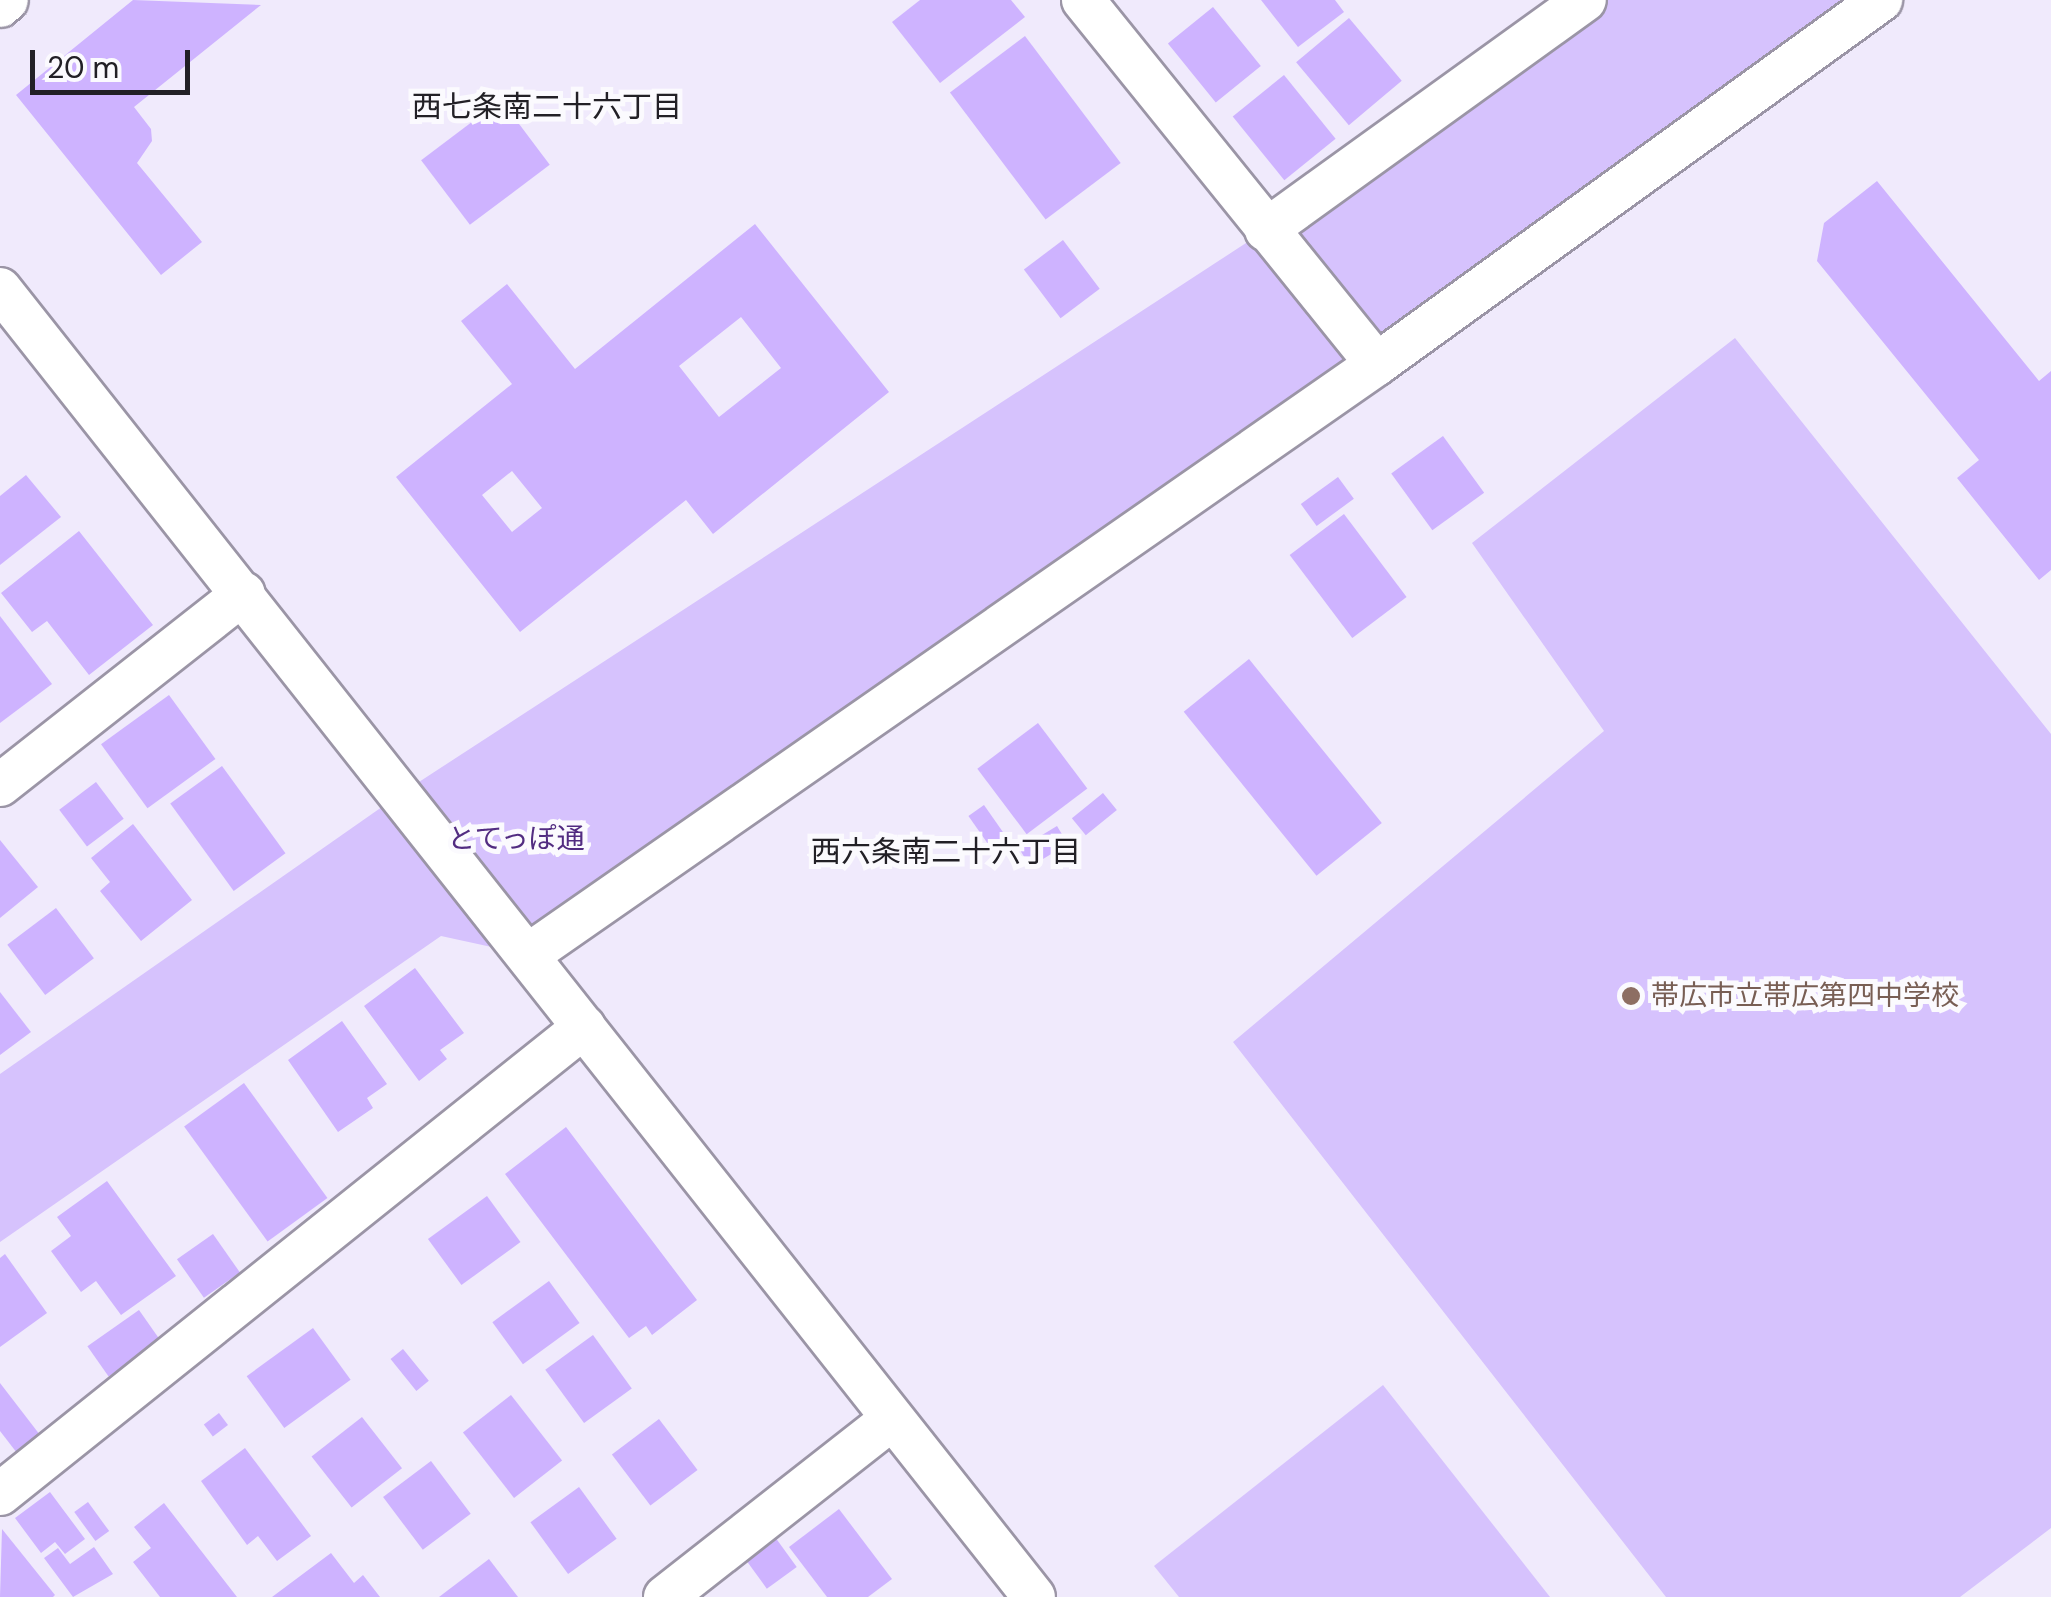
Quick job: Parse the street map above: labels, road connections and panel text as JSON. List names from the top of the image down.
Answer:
{
  "districts": ["西七条南二十六丁目", "西六条南二十六丁目"],
  "parks": ["とてっぽ通"],
  "places": ["帯広市立帯広第四中学校"],
  "scale_bar": "20 m"
}
